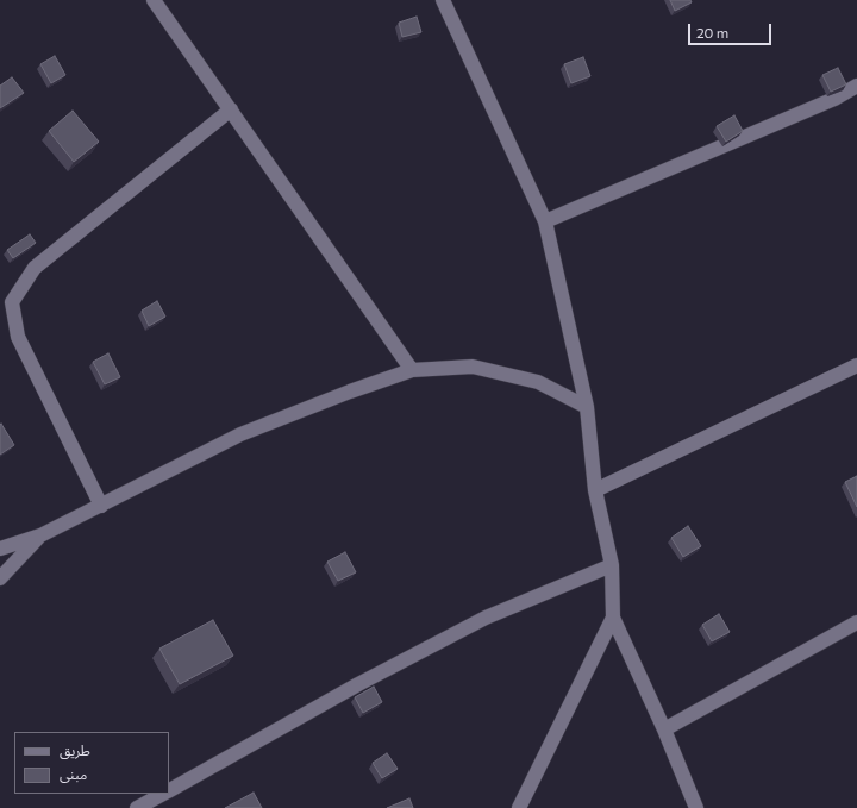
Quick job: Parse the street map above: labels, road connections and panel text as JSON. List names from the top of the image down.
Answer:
{
  "legend": ["طريق", "مبنى"],
  "scale_bar": "20 m"
}
